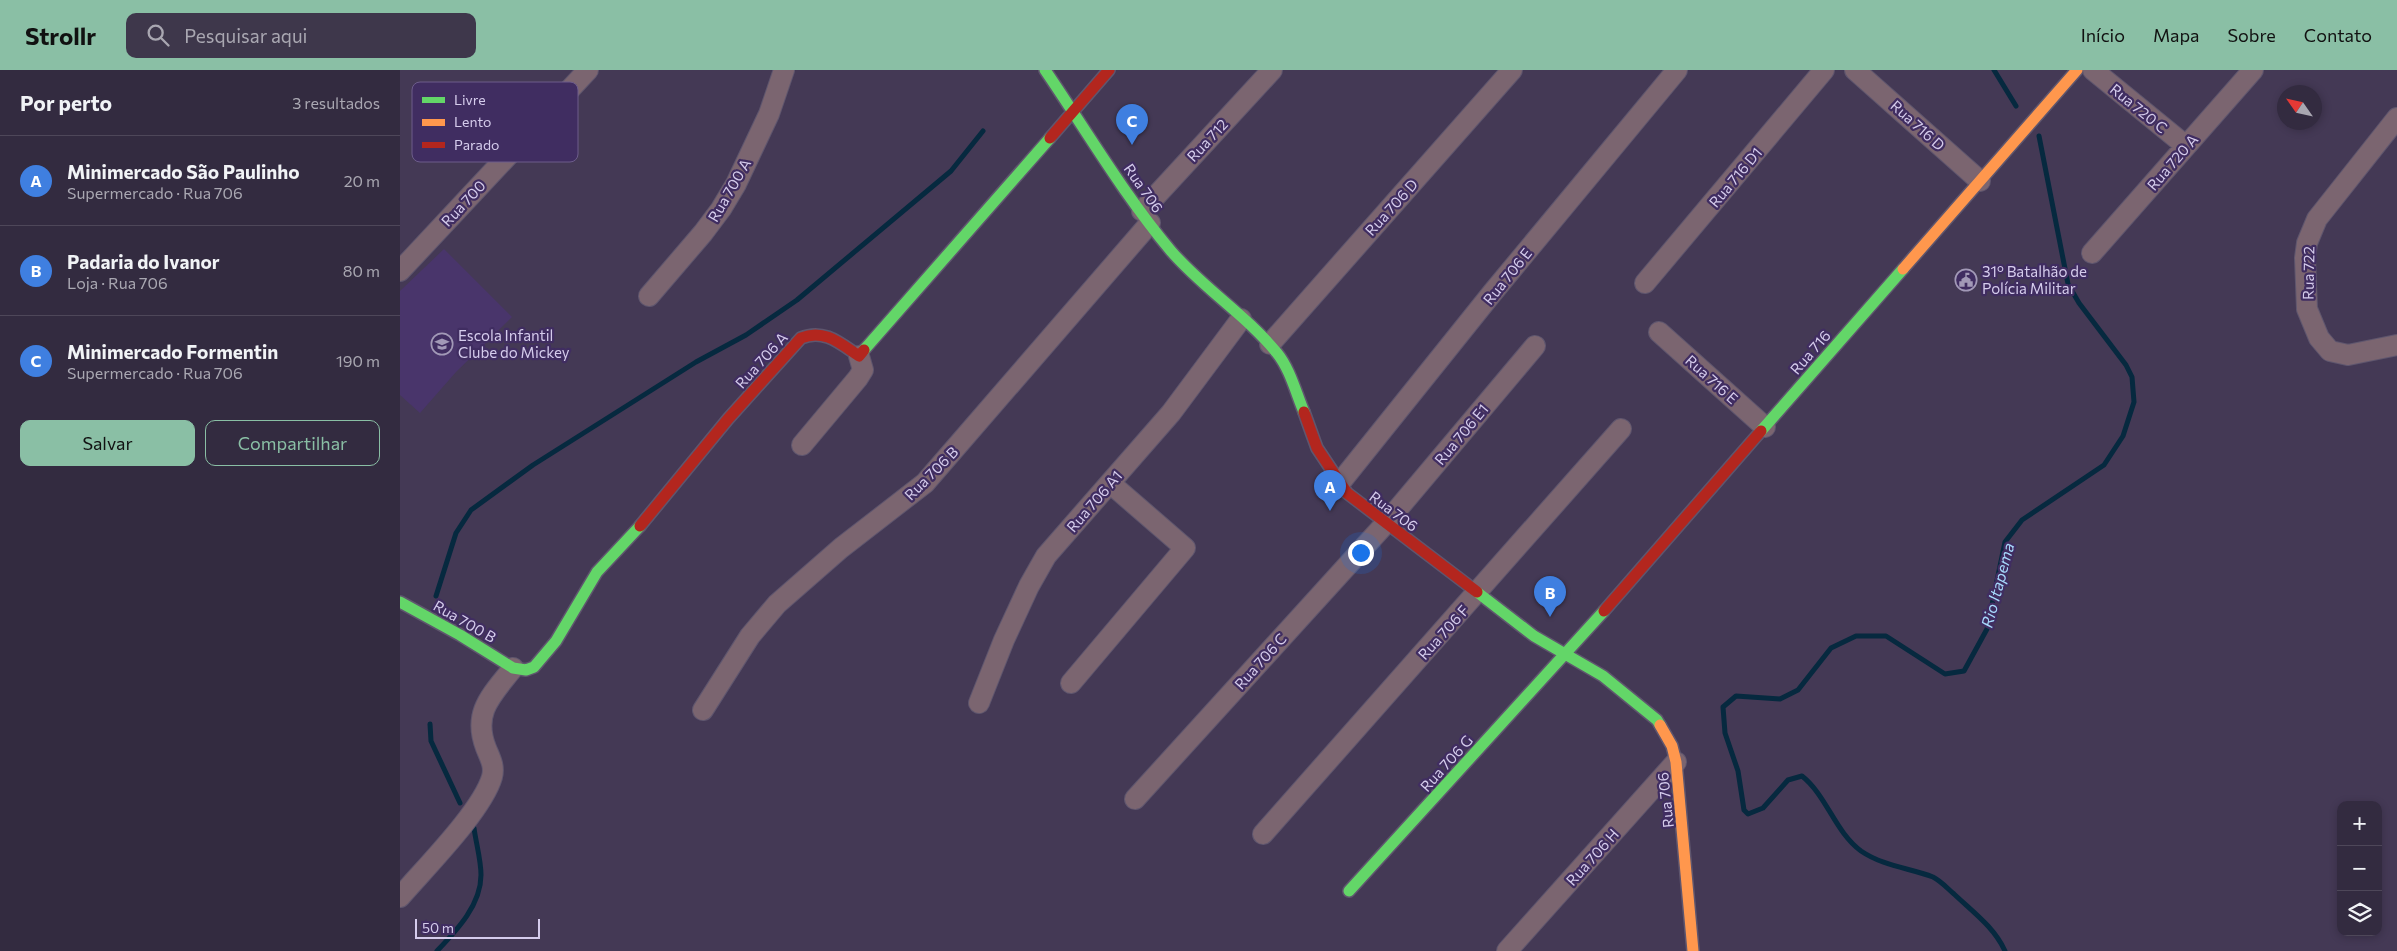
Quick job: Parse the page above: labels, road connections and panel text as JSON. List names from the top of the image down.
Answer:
{
  "streets": {
    "street": [
      "Rua 720 C",
      "Rua 716 D",
      "Rua 712",
      "Rua 720 A",
      "Rua 716 D1",
      "Rua 706",
      "Rua 700 A",
      "Rua 700",
      "Rua 706 D",
      "Rua 722",
      "Rua 706 E",
      "Rua 716",
      "Rua 706 A",
      "Rua 716 E",
      "Rua 706 E1",
      "Rua 706 B",
      "Rua 706 A1",
      "Rua 700 B",
      "Rua 706 F",
      "Rua 706 C",
      "Rua 706 G",
      "Rua 706 H"
    ]
  },
  "crossings": [
    ["Rua 720 C", "Rua 720 A"],
    ["Rua 716 D", "Rua 716"],
    ["Rua 712", "Rua 706"],
    ["Rua 712", "Rua 706 B"],
    ["Rua 706", "Rua 706 D"],
    ["Rua 706", "Rua 706 E"],
    ["Rua 706", "Rua 716"],
    ["Rua 706", "Rua 706 E1"],
    ["Rua 706", "Rua 706 B"],
    ["Rua 706", "Rua 706 A1"],
    ["Rua 706", "Rua 706 F"],
    ["Rua 706", "Rua 706 C"],
    ["Rua 706", "Rua 706 G"],
    ["Rua 706", "Rua 706 H"],
    ["Rua 716", "Rua 716 E"],
    ["Rua 716", "Rua 706 G"],
    ["Rua 706 A", "Rua 700 B"],
    ["Rua 706 E1", "Rua 706 C"]
  ],
  "water": ["Rio Itapema"],
  "places": {
    "public building": ["31º Batalhão de Polícia Militar"],
    "school or university": ["Escola Infantil Clube do Mickey"]
  },
  "legend": ["Livre", "Lento", "Parado"],
  "scale_bar": "50 m",
  "north": "top left",
  "page": {
    "header": "Strollr",
    "search": "Pesquisar aqui",
    "nav": [
      "Início",
      "Mapa",
      "Sobre",
      "Contato"
    ],
    "heading": ["Por perto", "3 resultados"],
    "pins": ["C", "A", "B"],
    "list": [
      {
        "mark": "A",
        "name": "Minimercado São Paulinho",
        "note": "Supermercado · Rua 706",
        "value": "20 m"
      },
      {
        "mark": "B",
        "name": "Padaria do Ivanor",
        "note": "Loja · Rua 706",
        "value": "80 m"
      },
      {
        "mark": "C",
        "name": "Minimercado Formentin",
        "note": "Supermercado · Rua 706",
        "value": "190 m"
      }
    ],
    "buttons": ["Salvar", "Compartilhar"],
    "map_buttons": ["+", "−"],
    "scale": "50 m"
  }
}
